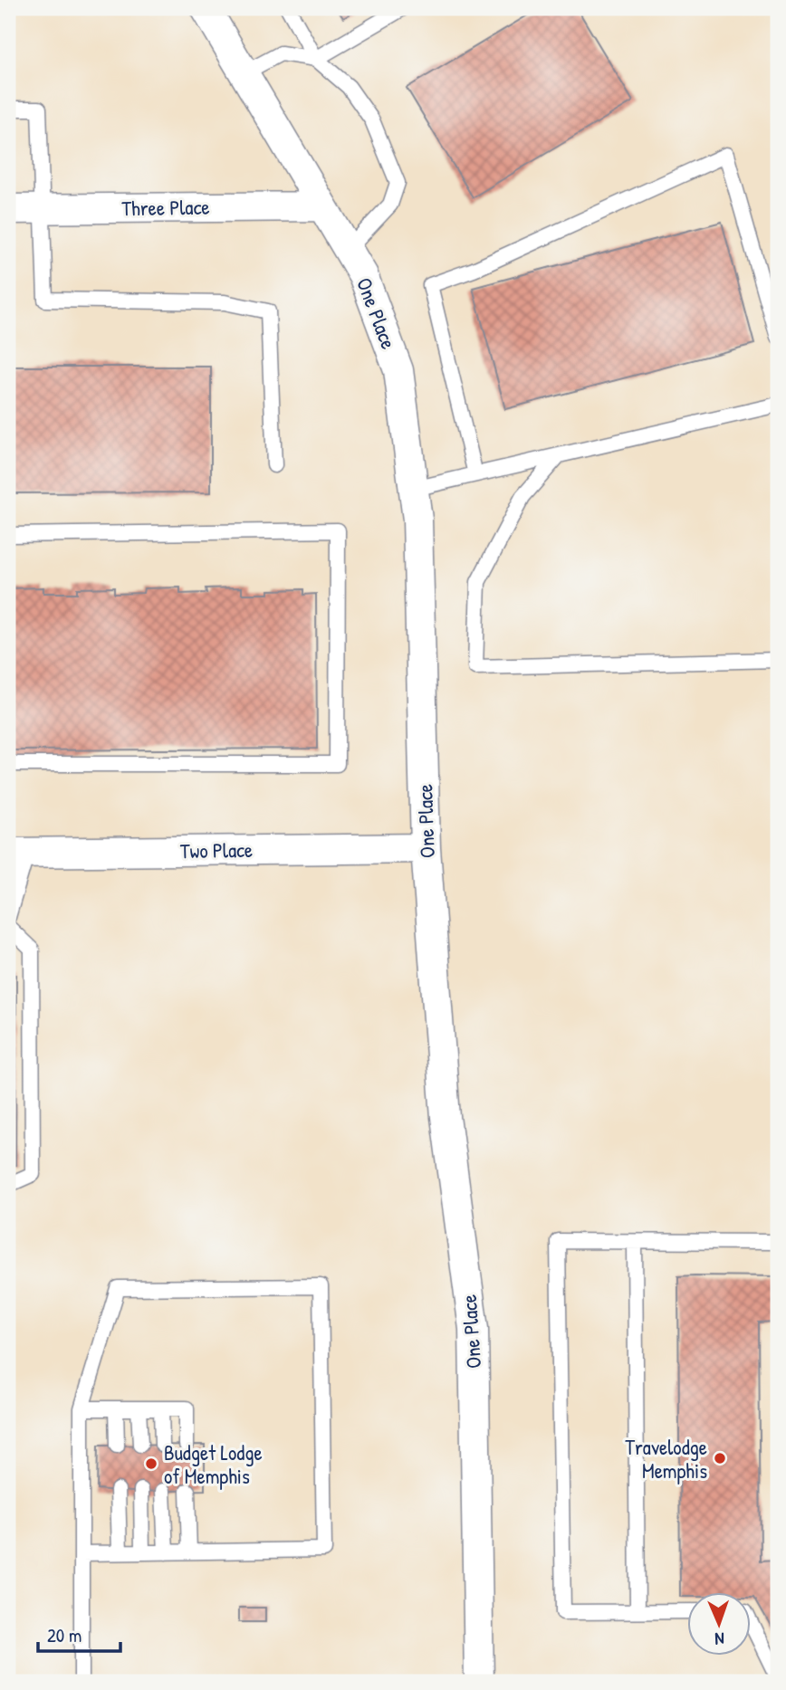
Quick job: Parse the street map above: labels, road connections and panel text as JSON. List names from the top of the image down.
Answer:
{
  "streets": {
    "street": ["Three Place", "One Place", "Two Place"]
  },
  "crossings": [
    ["Three Place", "One Place"],
    ["One Place", "Two Place"]
  ],
  "places": ["Travelodge Memphis", "Budget Lodge of Memphis"],
  "scale_bar": "20 m",
  "north": "bottom"
}
